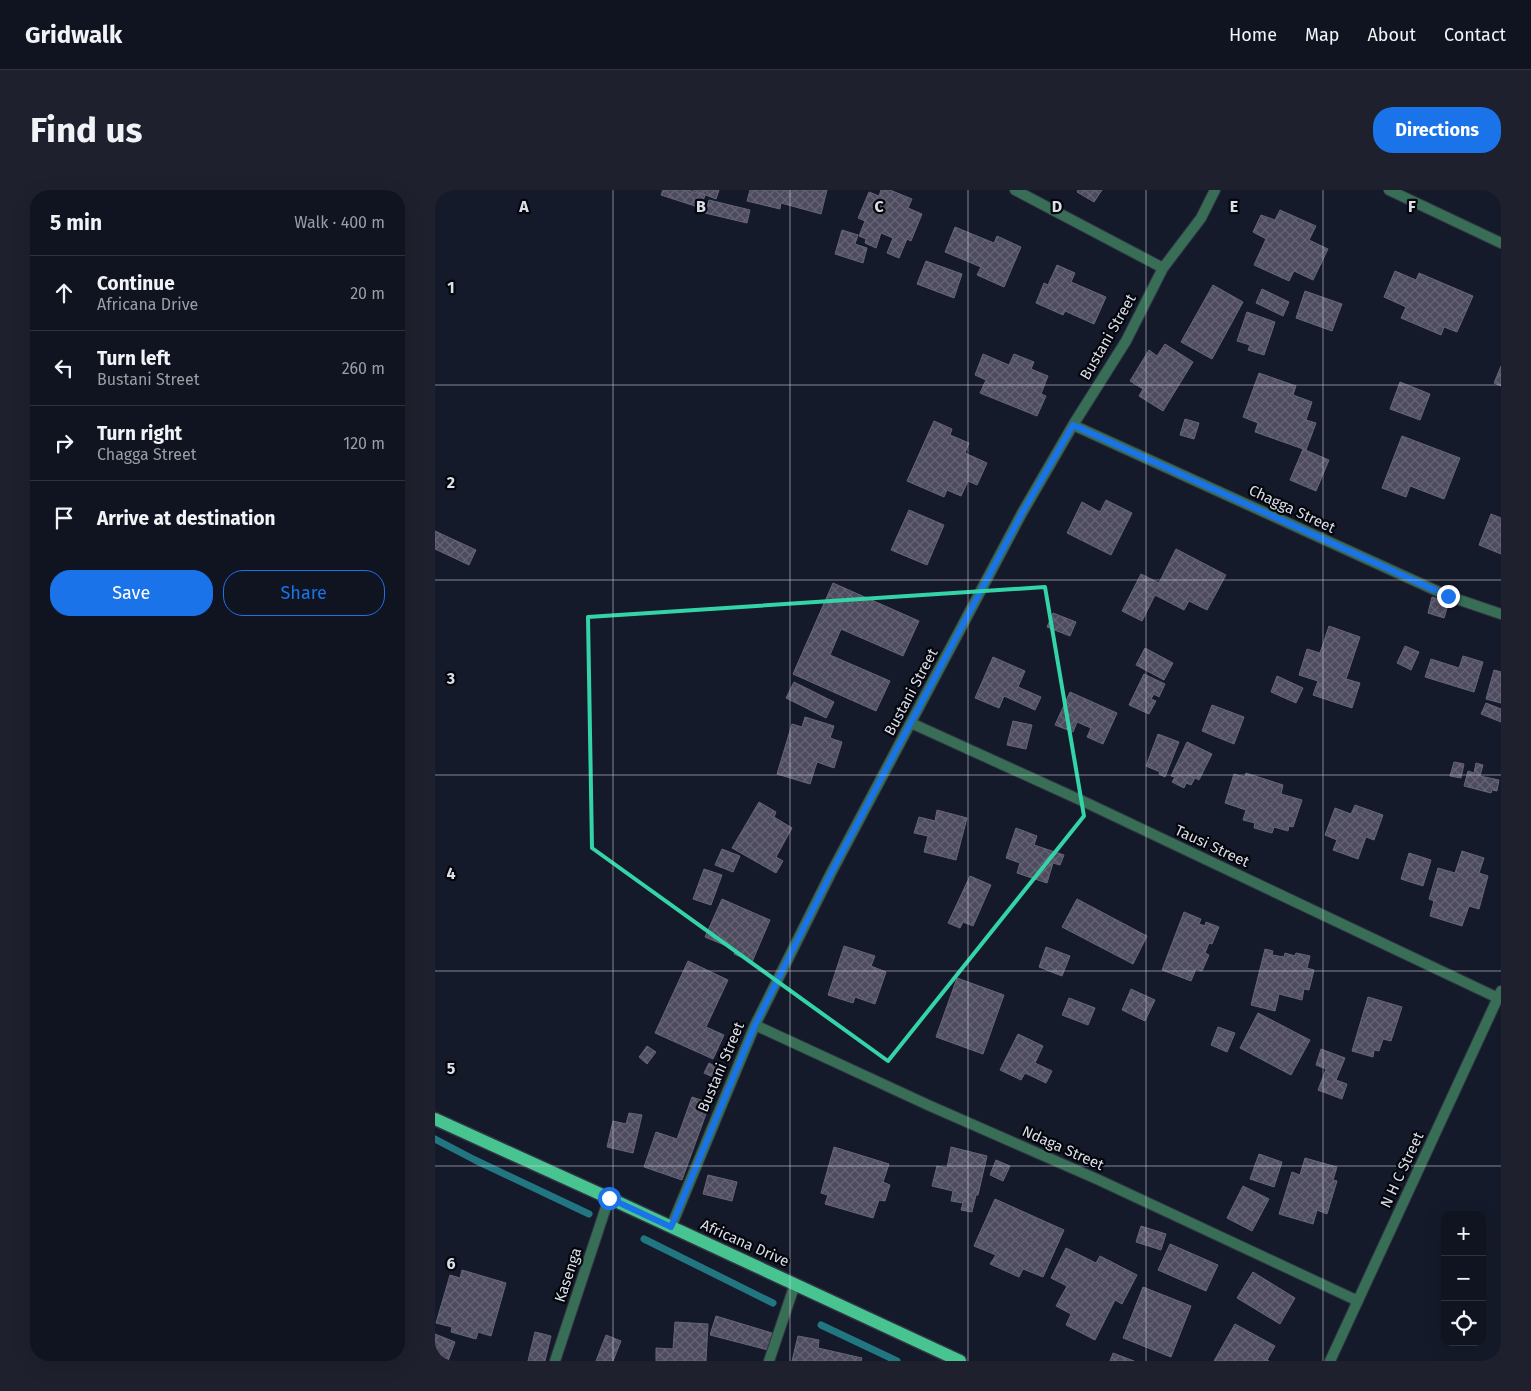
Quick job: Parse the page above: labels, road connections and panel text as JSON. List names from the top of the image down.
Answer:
{
  "streets": {
    "main road": ["Africana Drive"],
    "street": [
      "Bustani Street",
      "Chagga Street",
      "Tausi Street",
      "Ndaga Street",
      "N H C Street",
      "Kasenga"
    ]
  },
  "crossings": [
    ["Bustani Street", "Chagga Street"],
    ["Bustani Street", "Tausi Street"],
    ["Bustani Street", "Ndaga Street"],
    ["Bustani Street", "Africana Drive"],
    ["Tausi Street", "N H C Street"],
    ["Ndaga Street", "N H C Street"],
    ["Africana Drive", "Kasenga"]
  ],
  "page": {
    "header": "Gridwalk",
    "nav": [
      "Home",
      "Map",
      "About",
      "Contact"
    ],
    "buttons": [
      "Directions",
      ["Save", "Share"]
    ],
    "title": "Find us",
    "heading": ["5 min", "Walk · 400 m"],
    "list": [
      ["Continue", "Africana Drive", "20 m"],
      ["Turn left", "Bustani Street", "260 m"],
      ["Turn right", "Chagga Street", "120 m"],
      "Arrive at destination"
    ],
    "map_buttons": ["+", "−"]
  },
  "grid": {
    "columns": [
      "A",
      "B",
      "C",
      "D",
      "E",
      "F"
    ],
    "rows": [
      "1",
      "2",
      "3",
      "4",
      "5",
      "6"
    ]
  }
}
